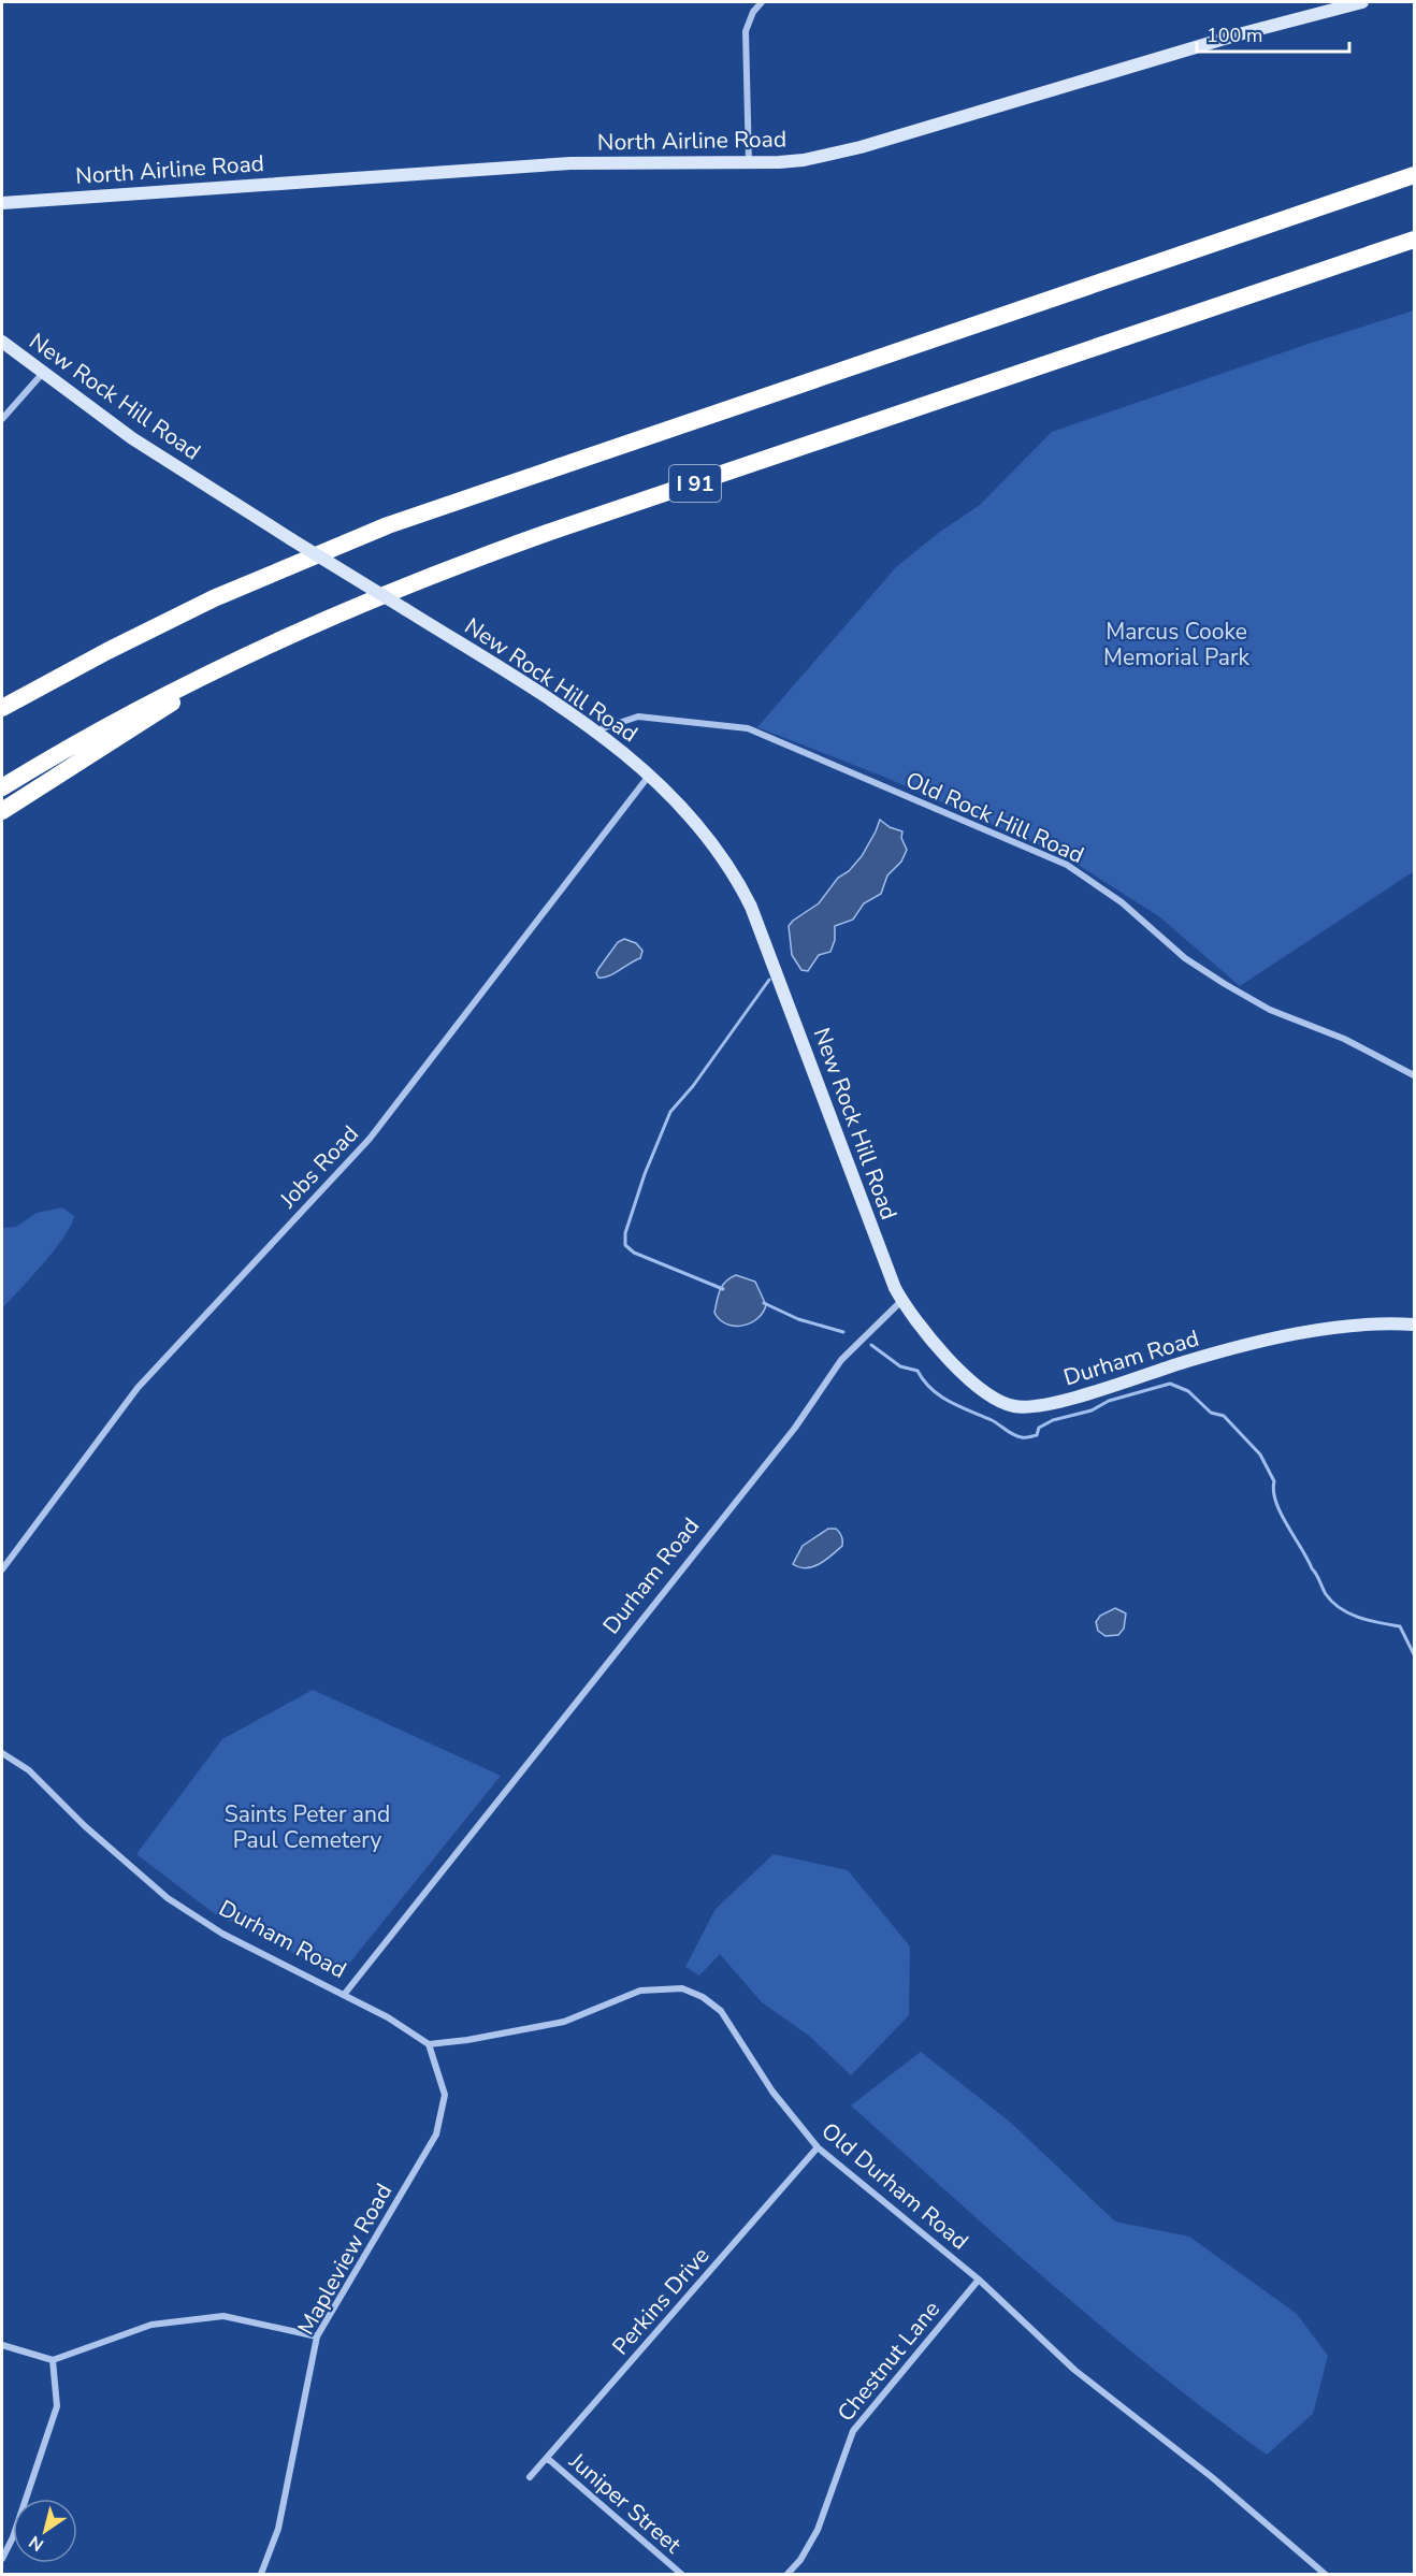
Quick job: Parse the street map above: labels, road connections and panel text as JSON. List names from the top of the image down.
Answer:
{
  "streets": {
    "highway": ["I 91"],
    "main road": ["North Airline Road", "New Rock Hill Road", "Durham Road"],
    "street": [
      "Old Rock Hill Road",
      "Jobs Road",
      "Old Durham Road",
      "Mapleview Road",
      "Perkins Drive",
      "Chestnut Lane",
      "Juniper Street"
    ]
  },
  "crossings": [
    ["New Rock Hill Road", "Old Rock Hill Road"],
    ["New Rock Hill Road", "Jobs Road"],
    ["New Rock Hill Road", "Durham Road"],
    ["Old Durham Road", "Mapleview Road"],
    ["Old Durham Road", "Perkins Drive"],
    ["Old Durham Road", "Chestnut Lane"],
    ["Perkins Drive", "Juniper Street"]
  ],
  "parks": ["Marcus Cooke Memorial Park", "Saints Peter and Paul Cemetery"],
  "scale_bar": "100 m",
  "north": "bottom left"
}
